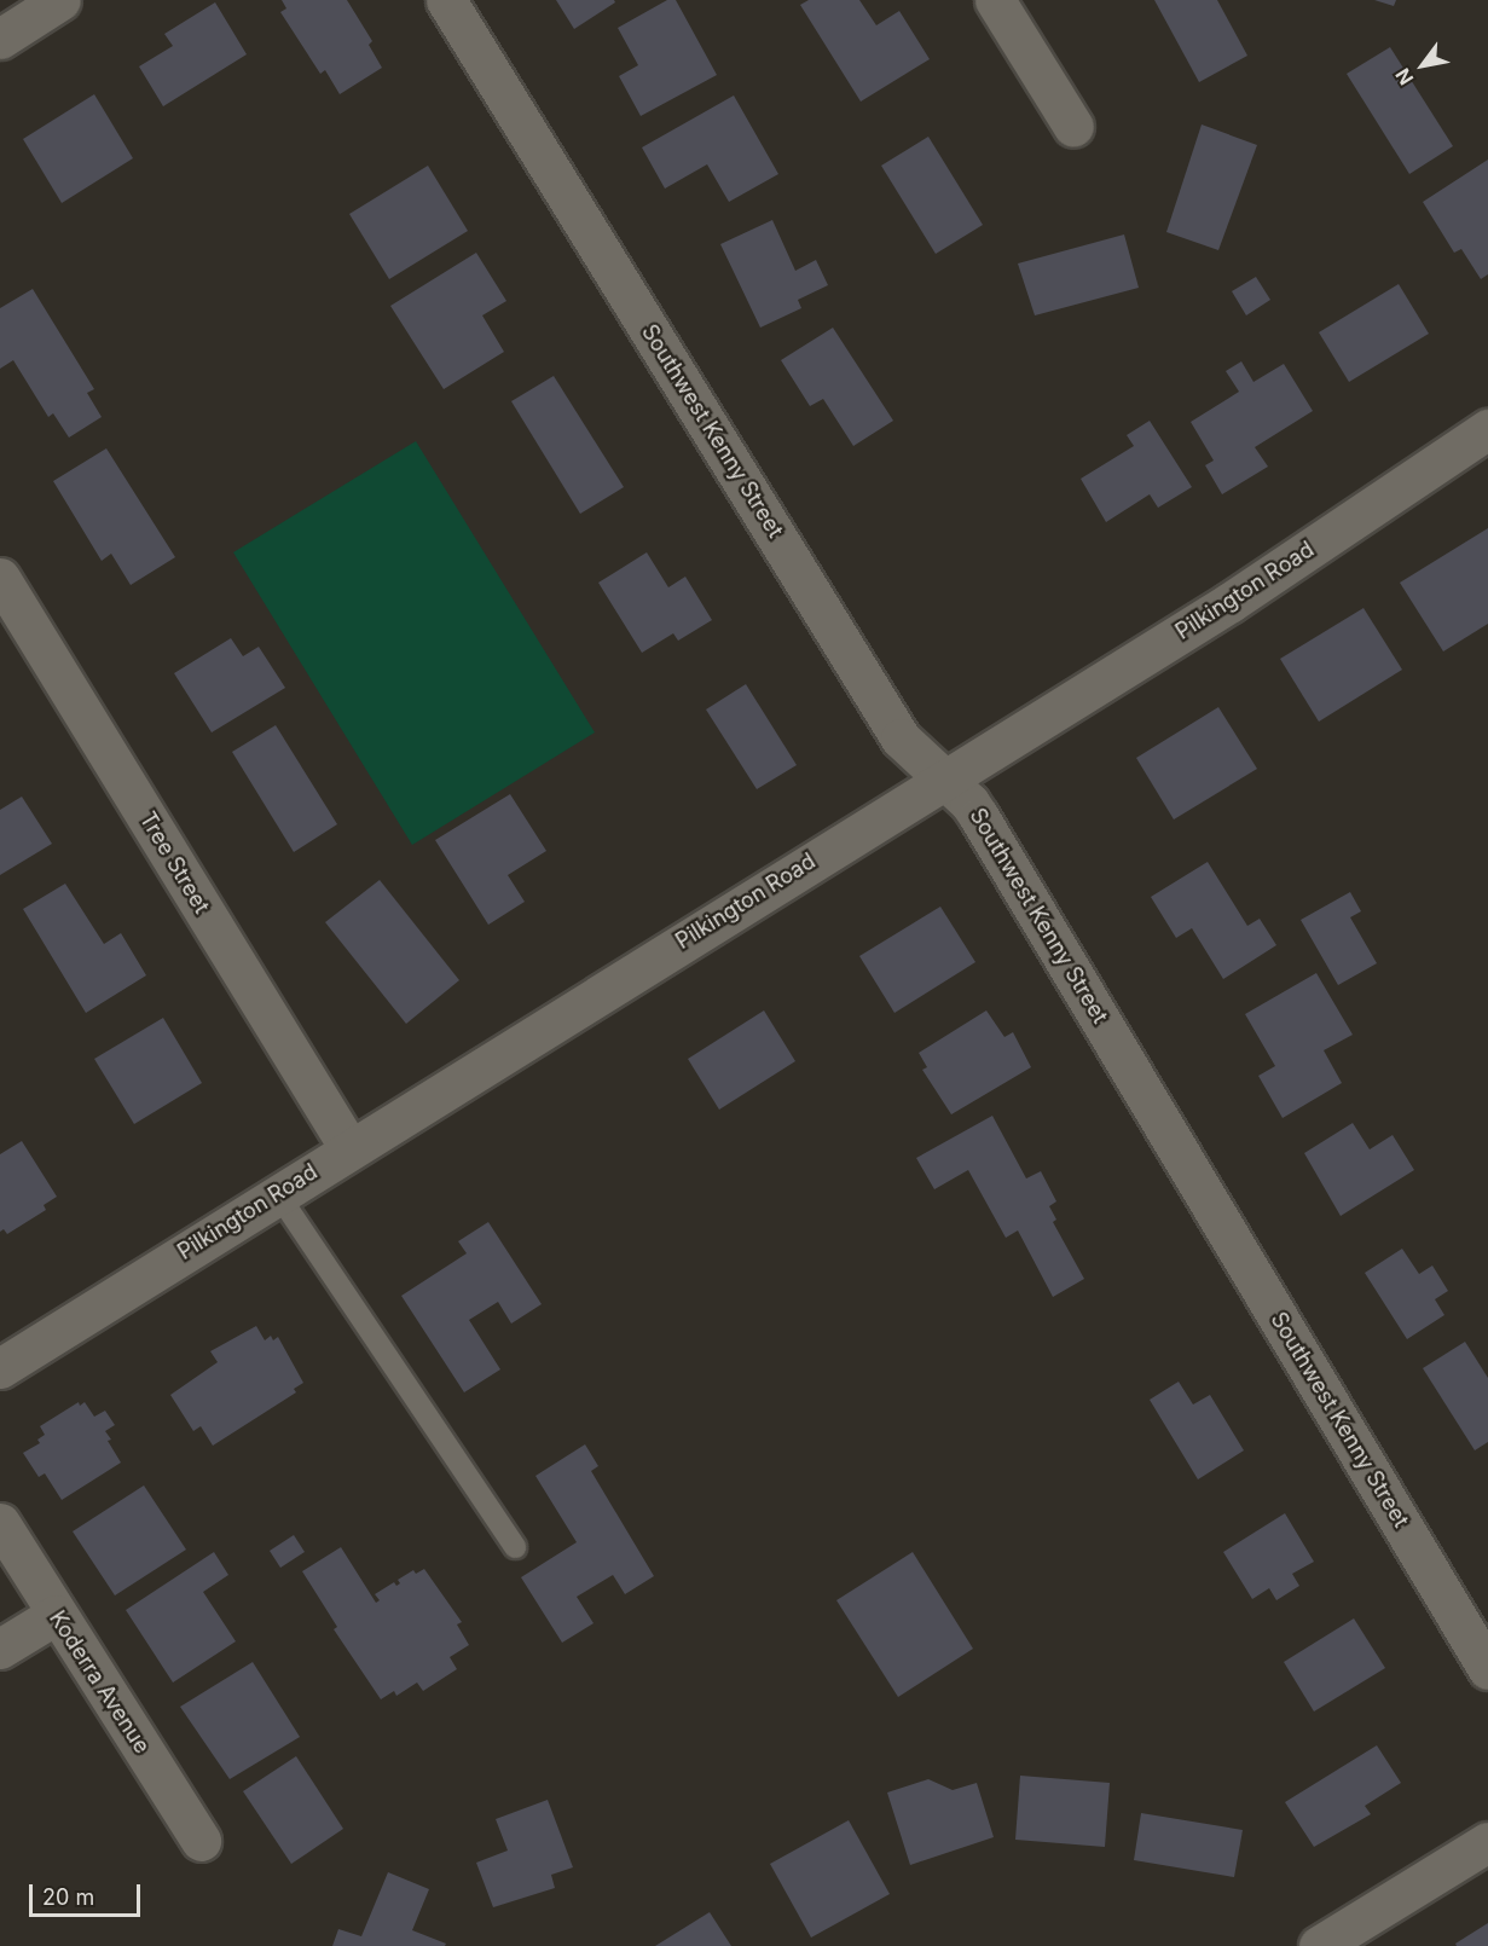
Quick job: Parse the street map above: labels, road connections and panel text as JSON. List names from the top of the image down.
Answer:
{
  "streets": {
    "street": [
      "Southwest Kenny Street",
      "Pilkington Road",
      "Tree Street",
      "Koderra Avenue"
    ]
  },
  "crossings": [
    ["Southwest Kenny Street", "Pilkington Road"],
    ["Pilkington Road", "Tree Street"]
  ],
  "scale_bar": "20 m",
  "north": "bottom left"
}
